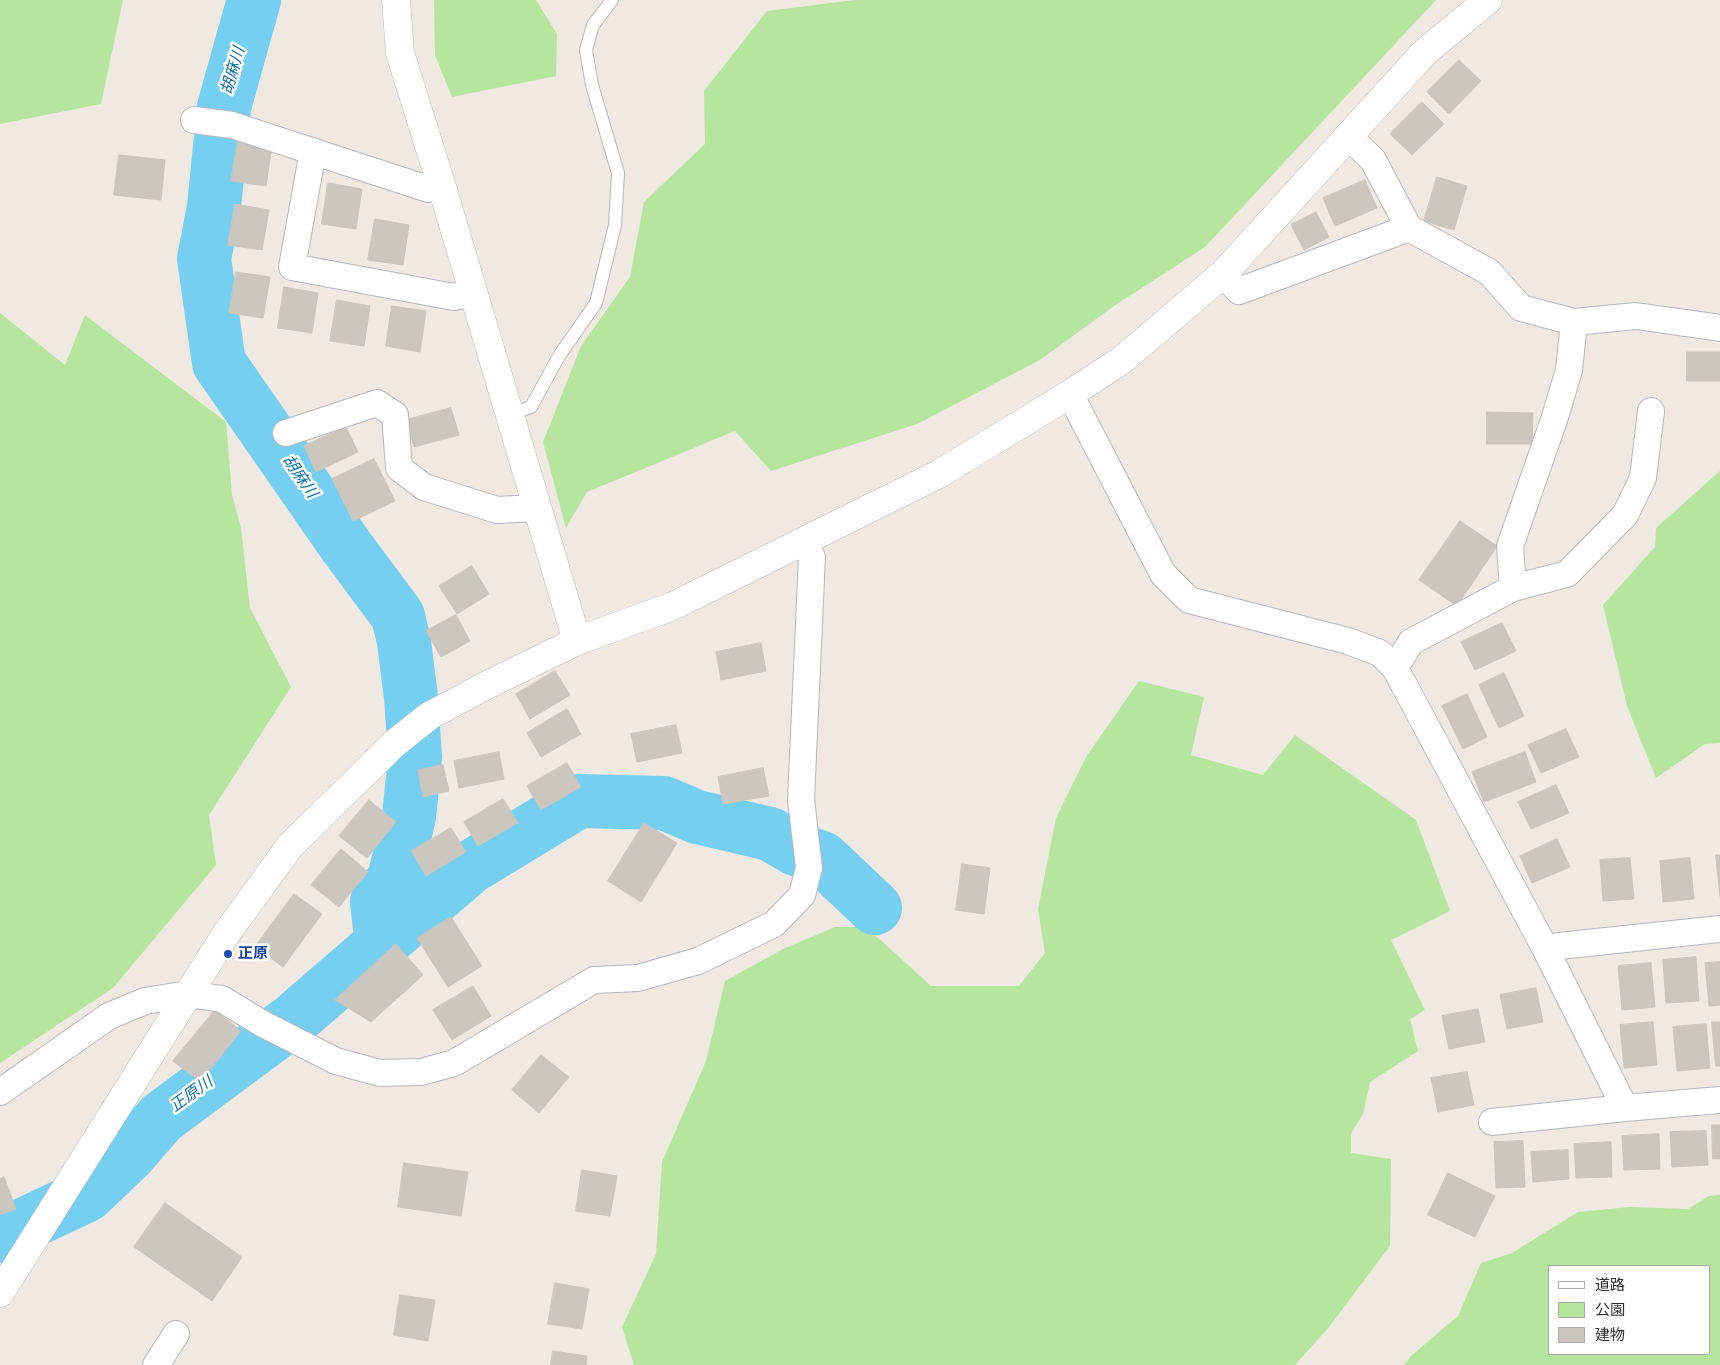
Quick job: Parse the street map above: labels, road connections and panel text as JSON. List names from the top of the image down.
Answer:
{
  "water": ["胡麻川", "正原川"],
  "places": ["正原"],
  "legend": ["道路", "公園", "建物"]
}
